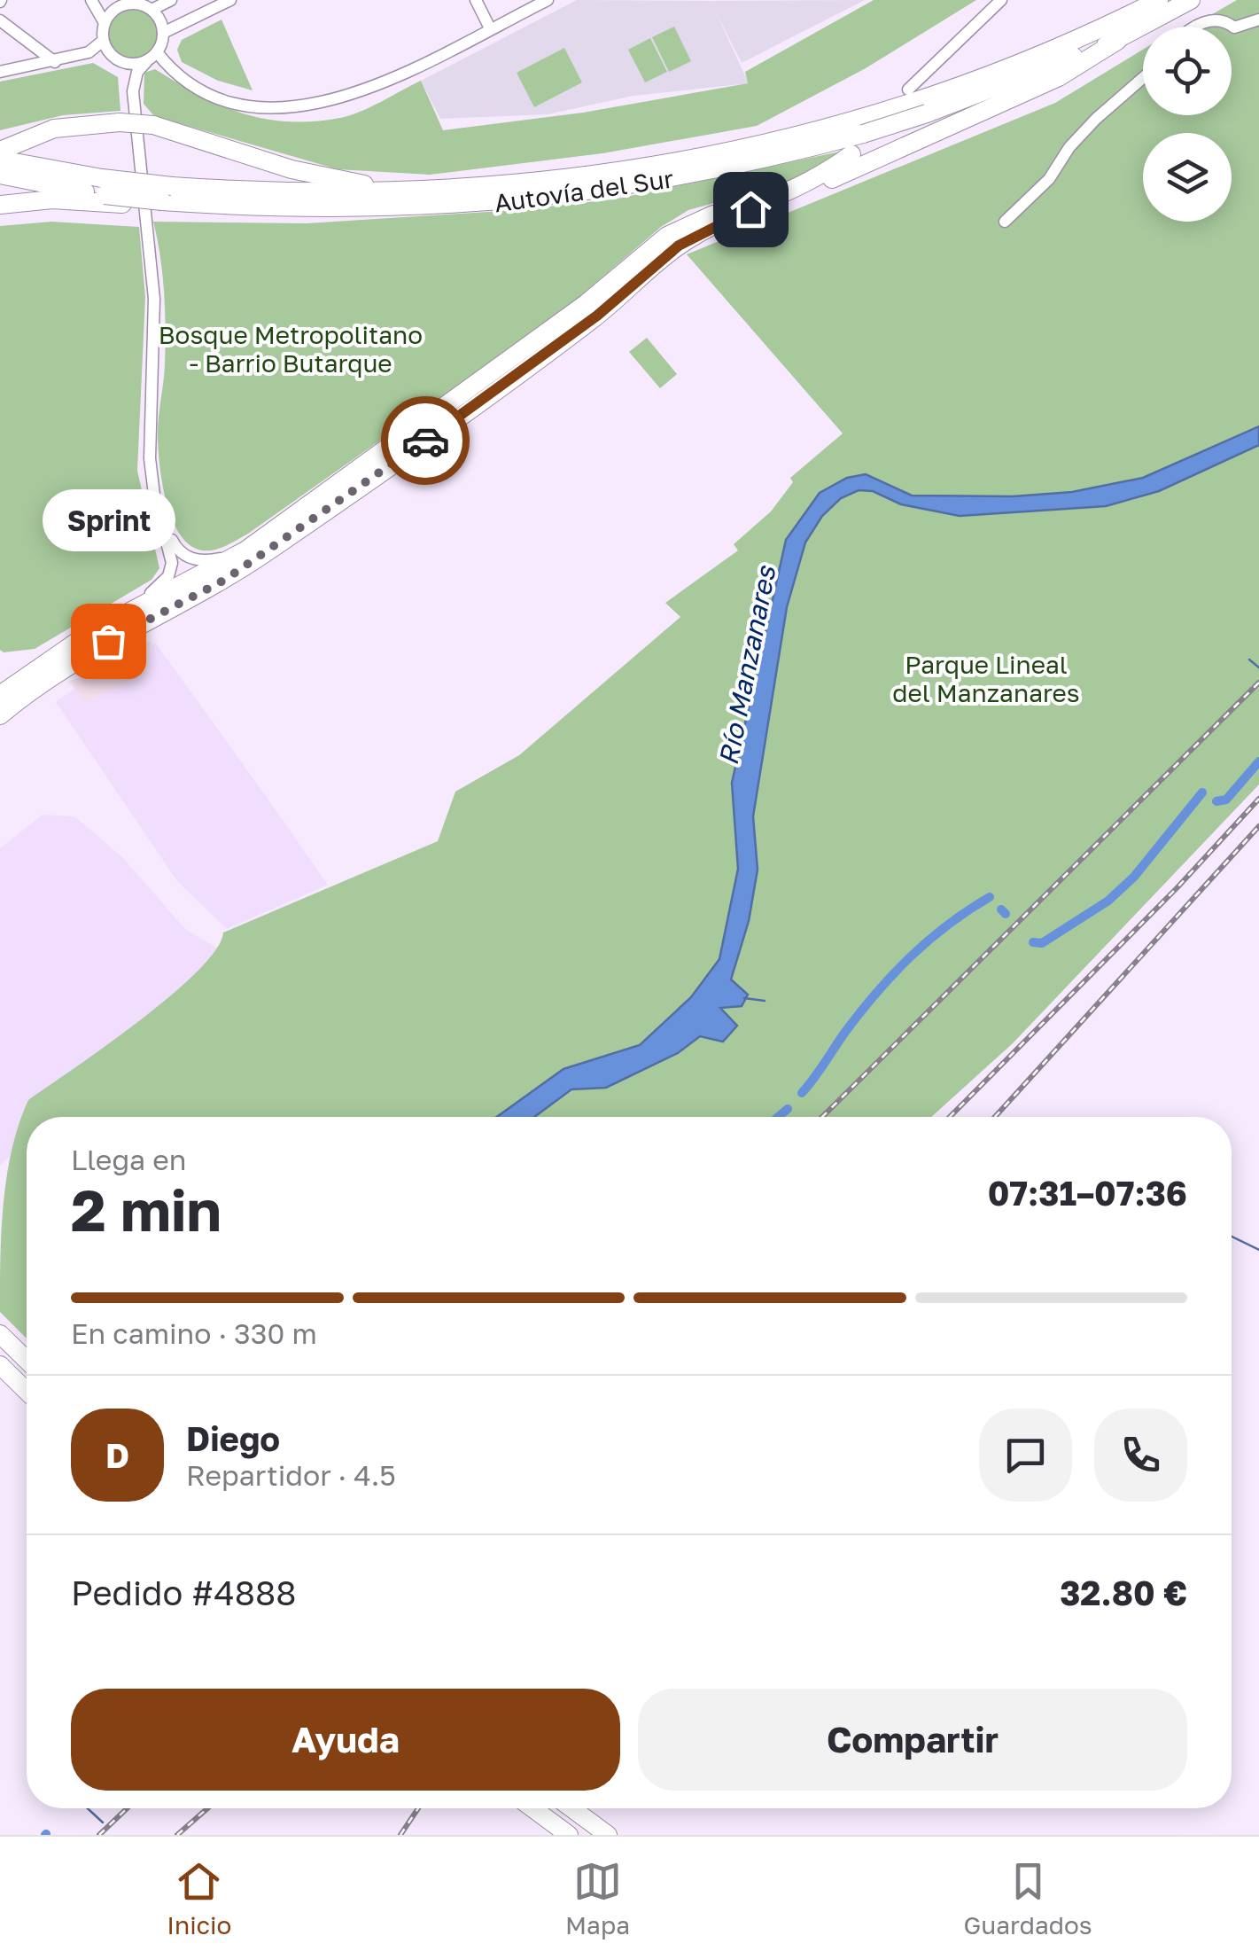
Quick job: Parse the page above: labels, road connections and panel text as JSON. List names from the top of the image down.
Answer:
{
  "streets": {
    "highway": ["Autovía del Sur"]
  },
  "water": ["Río Manzanares"],
  "parks": ["Bosque Metropolitano - Barrio Butarque", "Parque Lineal del Manzanares"],
  "places": ["Sprint"],
  "page": {
    "bubble": "Sprint",
    "heading": ["2 min", "Llega en", "07:31–07:36"],
    "panel": [
      "Diego",
      "Repartidor · 4.5",
      "Pedido #4888",
      "32.80 €"
    ],
    "bar": "En camino · 330 m",
    "round": "D",
    "buttons": ["Ayuda", "Compartir"],
    "tabs": ["Inicio", "Mapa", "Guardados"]
  }
}
